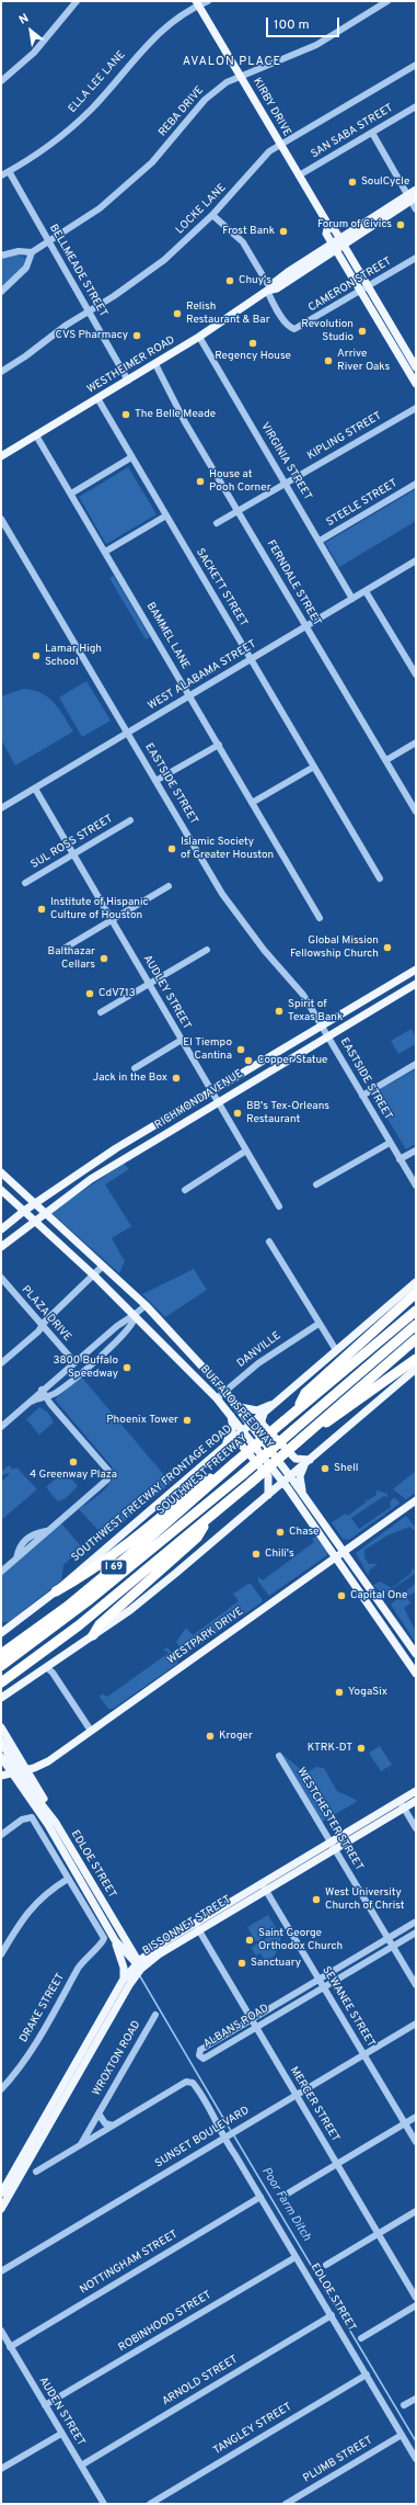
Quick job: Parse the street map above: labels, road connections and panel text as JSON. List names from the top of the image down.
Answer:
{
  "streets": {
    "highway": ["SOUTHWEST FREEWAY", "I 69"],
    "main road": [
      "KIRBY DRIVE",
      "WESTHEIMER ROAD",
      "RICHMOND AVENUE",
      "BUFFALO SPEEDWAY",
      "SOUTHWEST FREEWAY FRONTAGE ROAD",
      "WESTPARK DRIVE",
      "EDLOE STREET",
      "BISSONNET STREET"
    ],
    "street": [
      "ELLA LEE LANE",
      "REBA DRIVE",
      "SAN SABA STREET",
      "LOCKE LANE",
      "BELLMEADE STREET",
      "CAMERON STREET",
      "KIPLING STREET",
      "VIRGINIA STREET",
      "STEELE STREET",
      "FERNDALE STREET",
      "SACKETT STREET",
      "BAMMEL LANE",
      "WEST ALABAMA STREET",
      "EASTSIDE STREET",
      "SUL ROSS STREET",
      "AUDLEY STREET",
      "PLAZA DRIVE",
      "DANVILLE",
      "WESTCHESTER STREET",
      "SEWANEE STREET",
      "DRAKE STREET",
      "ALBANS ROAD",
      "WROXTON ROAD",
      "MERCER STREET",
      "SUNSET BOULEVARD",
      "NOTTINGHAM STREET",
      "ROBINHOOD STREET",
      "ARNOLD STREET",
      "AUDEN STREET",
      "TANGLEY STREET",
      "PLUMB STREET"
    ]
  },
  "crossings": [
    ["ELLA LEE LANE", "KIRBY DRIVE"],
    ["ELLA LEE LANE", "BELLMEADE STREET"],
    ["KIRBY DRIVE", "REBA DRIVE"],
    ["KIRBY DRIVE", "SAN SABA STREET"],
    ["KIRBY DRIVE", "LOCKE LANE"],
    ["KIRBY DRIVE", "CAMERON STREET"],
    ["KIRBY DRIVE", "WESTHEIMER ROAD"],
    ["REBA DRIVE", "BELLMEADE STREET"],
    ["LOCKE LANE", "BELLMEADE STREET"],
    ["BELLMEADE STREET", "WESTHEIMER ROAD"],
    ["CAMERON STREET", "WESTHEIMER ROAD"],
    ["WESTHEIMER ROAD", "VIRGINIA STREET"],
    ["WESTHEIMER ROAD", "FERNDALE STREET"],
    ["WESTHEIMER ROAD", "SACKETT STREET"],
    ["WESTHEIMER ROAD", "BAMMEL LANE"],
    ["KIPLING STREET", "VIRGINIA STREET"],
    ["KIPLING STREET", "FERNDALE STREET"],
    ["VIRGINIA STREET", "STEELE STREET"],
    ["VIRGINIA STREET", "WEST ALABAMA STREET"],
    ["FERNDALE STREET", "WEST ALABAMA STREET"],
    ["SACKETT STREET", "WEST ALABAMA STREET"],
    ["BAMMEL LANE", "WEST ALABAMA STREET"],
    ["WEST ALABAMA STREET", "EASTSIDE STREET"],
    ["WEST ALABAMA STREET", "AUDLEY STREET"],
    ["EASTSIDE STREET", "RICHMOND AVENUE"],
    ["SUL ROSS STREET", "AUDLEY STREET"],
    ["AUDLEY STREET", "RICHMOND AVENUE"],
    ["RICHMOND AVENUE", "BUFFALO SPEEDWAY"],
    ["DANVILLE", "BUFFALO SPEEDWAY"],
    ["BUFFALO SPEEDWAY", "SOUTHWEST FREEWAY FRONTAGE ROAD"],
    ["BUFFALO SPEEDWAY", "WESTPARK DRIVE"],
    ["WESTPARK DRIVE", "EDLOE STREET"],
    ["WESTCHESTER STREET", "BISSONNET STREET"],
    ["WESTCHESTER STREET", "ALBANS ROAD"],
    ["EDLOE STREET", "BISSONNET STREET"],
    ["EDLOE STREET", "WROXTON ROAD"],
    ["EDLOE STREET", "SUNSET BOULEVARD"],
    ["EDLOE STREET", "NOTTINGHAM STREET"],
    ["EDLOE STREET", "ROBINHOOD STREET"],
    ["EDLOE STREET", "ARNOLD STREET"],
    ["EDLOE STREET", "TANGLEY STREET"],
    ["EDLOE STREET", "PLUMB STREET"],
    ["BISSONNET STREET", "SEWANEE STREET"],
    ["BISSONNET STREET", "MERCER STREET"],
    ["SEWANEE STREET", "ALBANS ROAD"],
    ["SEWANEE STREET", "SUNSET BOULEVARD"],
    ["ALBANS ROAD", "MERCER STREET"],
    ["MERCER STREET", "SUNSET BOULEVARD"],
    ["NOTTINGHAM STREET", "AUDEN STREET"],
    ["ROBINHOOD STREET", "AUDEN STREET"],
    ["ARNOLD STREET", "AUDEN STREET"]
  ],
  "districts": ["AVALON PLACE"],
  "water": ["Poor Farm Ditch"],
  "places": [
    "SoulCycle",
    "Forum of Civics",
    "Frost Bank",
    "Chuy's",
    "Relish Restaurant & Bar",
    "Revolution Studio",
    "CVS Pharmacy",
    "Regency House",
    "Arrive River Oaks",
    "The Belle Meade",
    "House at Pooh Corner",
    "Lamar High School",
    "Islamic Society of Greater Houston",
    "Institute of Hispanic Culture of Houston",
    "Global Mission Fellowship Church",
    "Balthazar Cellars",
    "CdV713",
    "Spirit of Texas Bank",
    "El Tiempo Cantina",
    "Copper Statue",
    "Jack in the Box",
    "BB's Tex-Orleans Restaurant",
    "3800 Buffalo Speedway",
    "Phoenix Tower",
    "4 Greenway Plaza",
    "Shell",
    "Chase",
    "Chili's",
    "Capital One",
    "YogaSix",
    "Kroger",
    "KTRK-DT",
    "West University Church of Christ",
    "Saint George Orthodox Church",
    "Sanctuary"
  ],
  "scale_bar": "100 m",
  "north": "top left"
}
